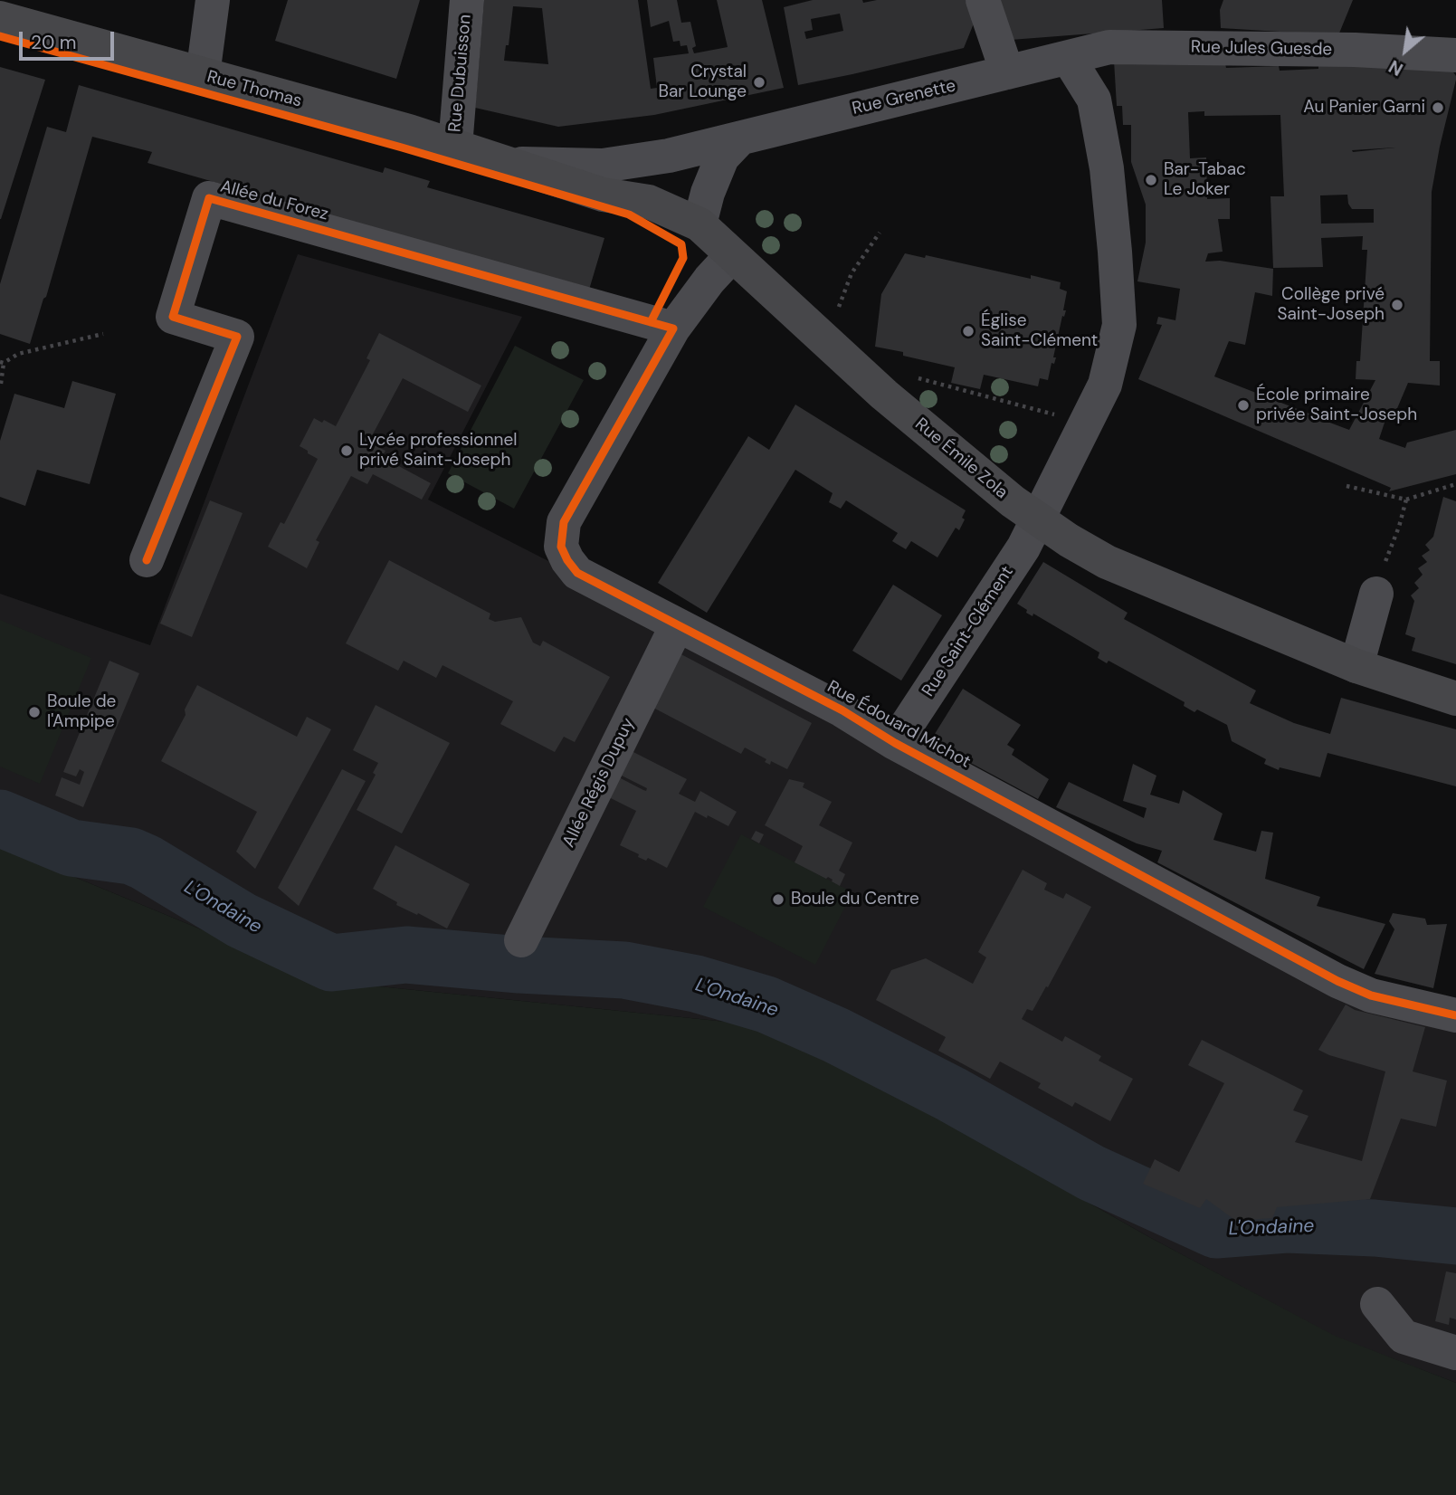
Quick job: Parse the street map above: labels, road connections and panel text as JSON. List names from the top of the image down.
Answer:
{
  "streets": {
    "main road": ["Rue Thomas", "Rue Émile Zola"],
    "street": [
      "Rue Jules Guesde",
      "Rue Dubuisson",
      "Rue Grenette",
      "Allée du Forez",
      "Rue Saint-Clément",
      "Rue Édouard Michot",
      "Allée Régis Dupuy"
    ]
  },
  "crossings": [
    ["Rue Jules Guesde", "Rue Grenette"],
    ["Rue Jules Guesde", "Rue Saint-Clément"],
    ["Rue Dubuisson", "Rue Thomas"],
    ["Rue Thomas", "Rue Grenette"],
    ["Rue Thomas", "Rue Émile Zola"],
    ["Rue Grenette", "Rue Émile Zola"],
    ["Rue Grenette", "Rue Saint-Clément"],
    ["Allée du Forez", "Rue Édouard Michot"],
    ["Rue Émile Zola", "Rue Saint-Clément"],
    ["Rue Émile Zola", "Rue Édouard Michot"],
    ["Rue Saint-Clément", "Rue Édouard Michot"],
    ["Rue Édouard Michot", "Allée Régis Dupuy"]
  ],
  "water": ["L'Ondaine"],
  "places": [
    "Crystal Bar Lounge",
    "Au Panier Garni",
    "Bar-Tabac Le Joker",
    "Collège privé Saint-Joseph",
    "Église Saint-Clément",
    "École primaire privée Saint-Joseph",
    "Lycée professionnel privé Saint-Joseph",
    "Boule de l'Ampipe",
    "Boule du Centre"
  ],
  "scale_bar": "20 m",
  "north": "bottom left"
}
